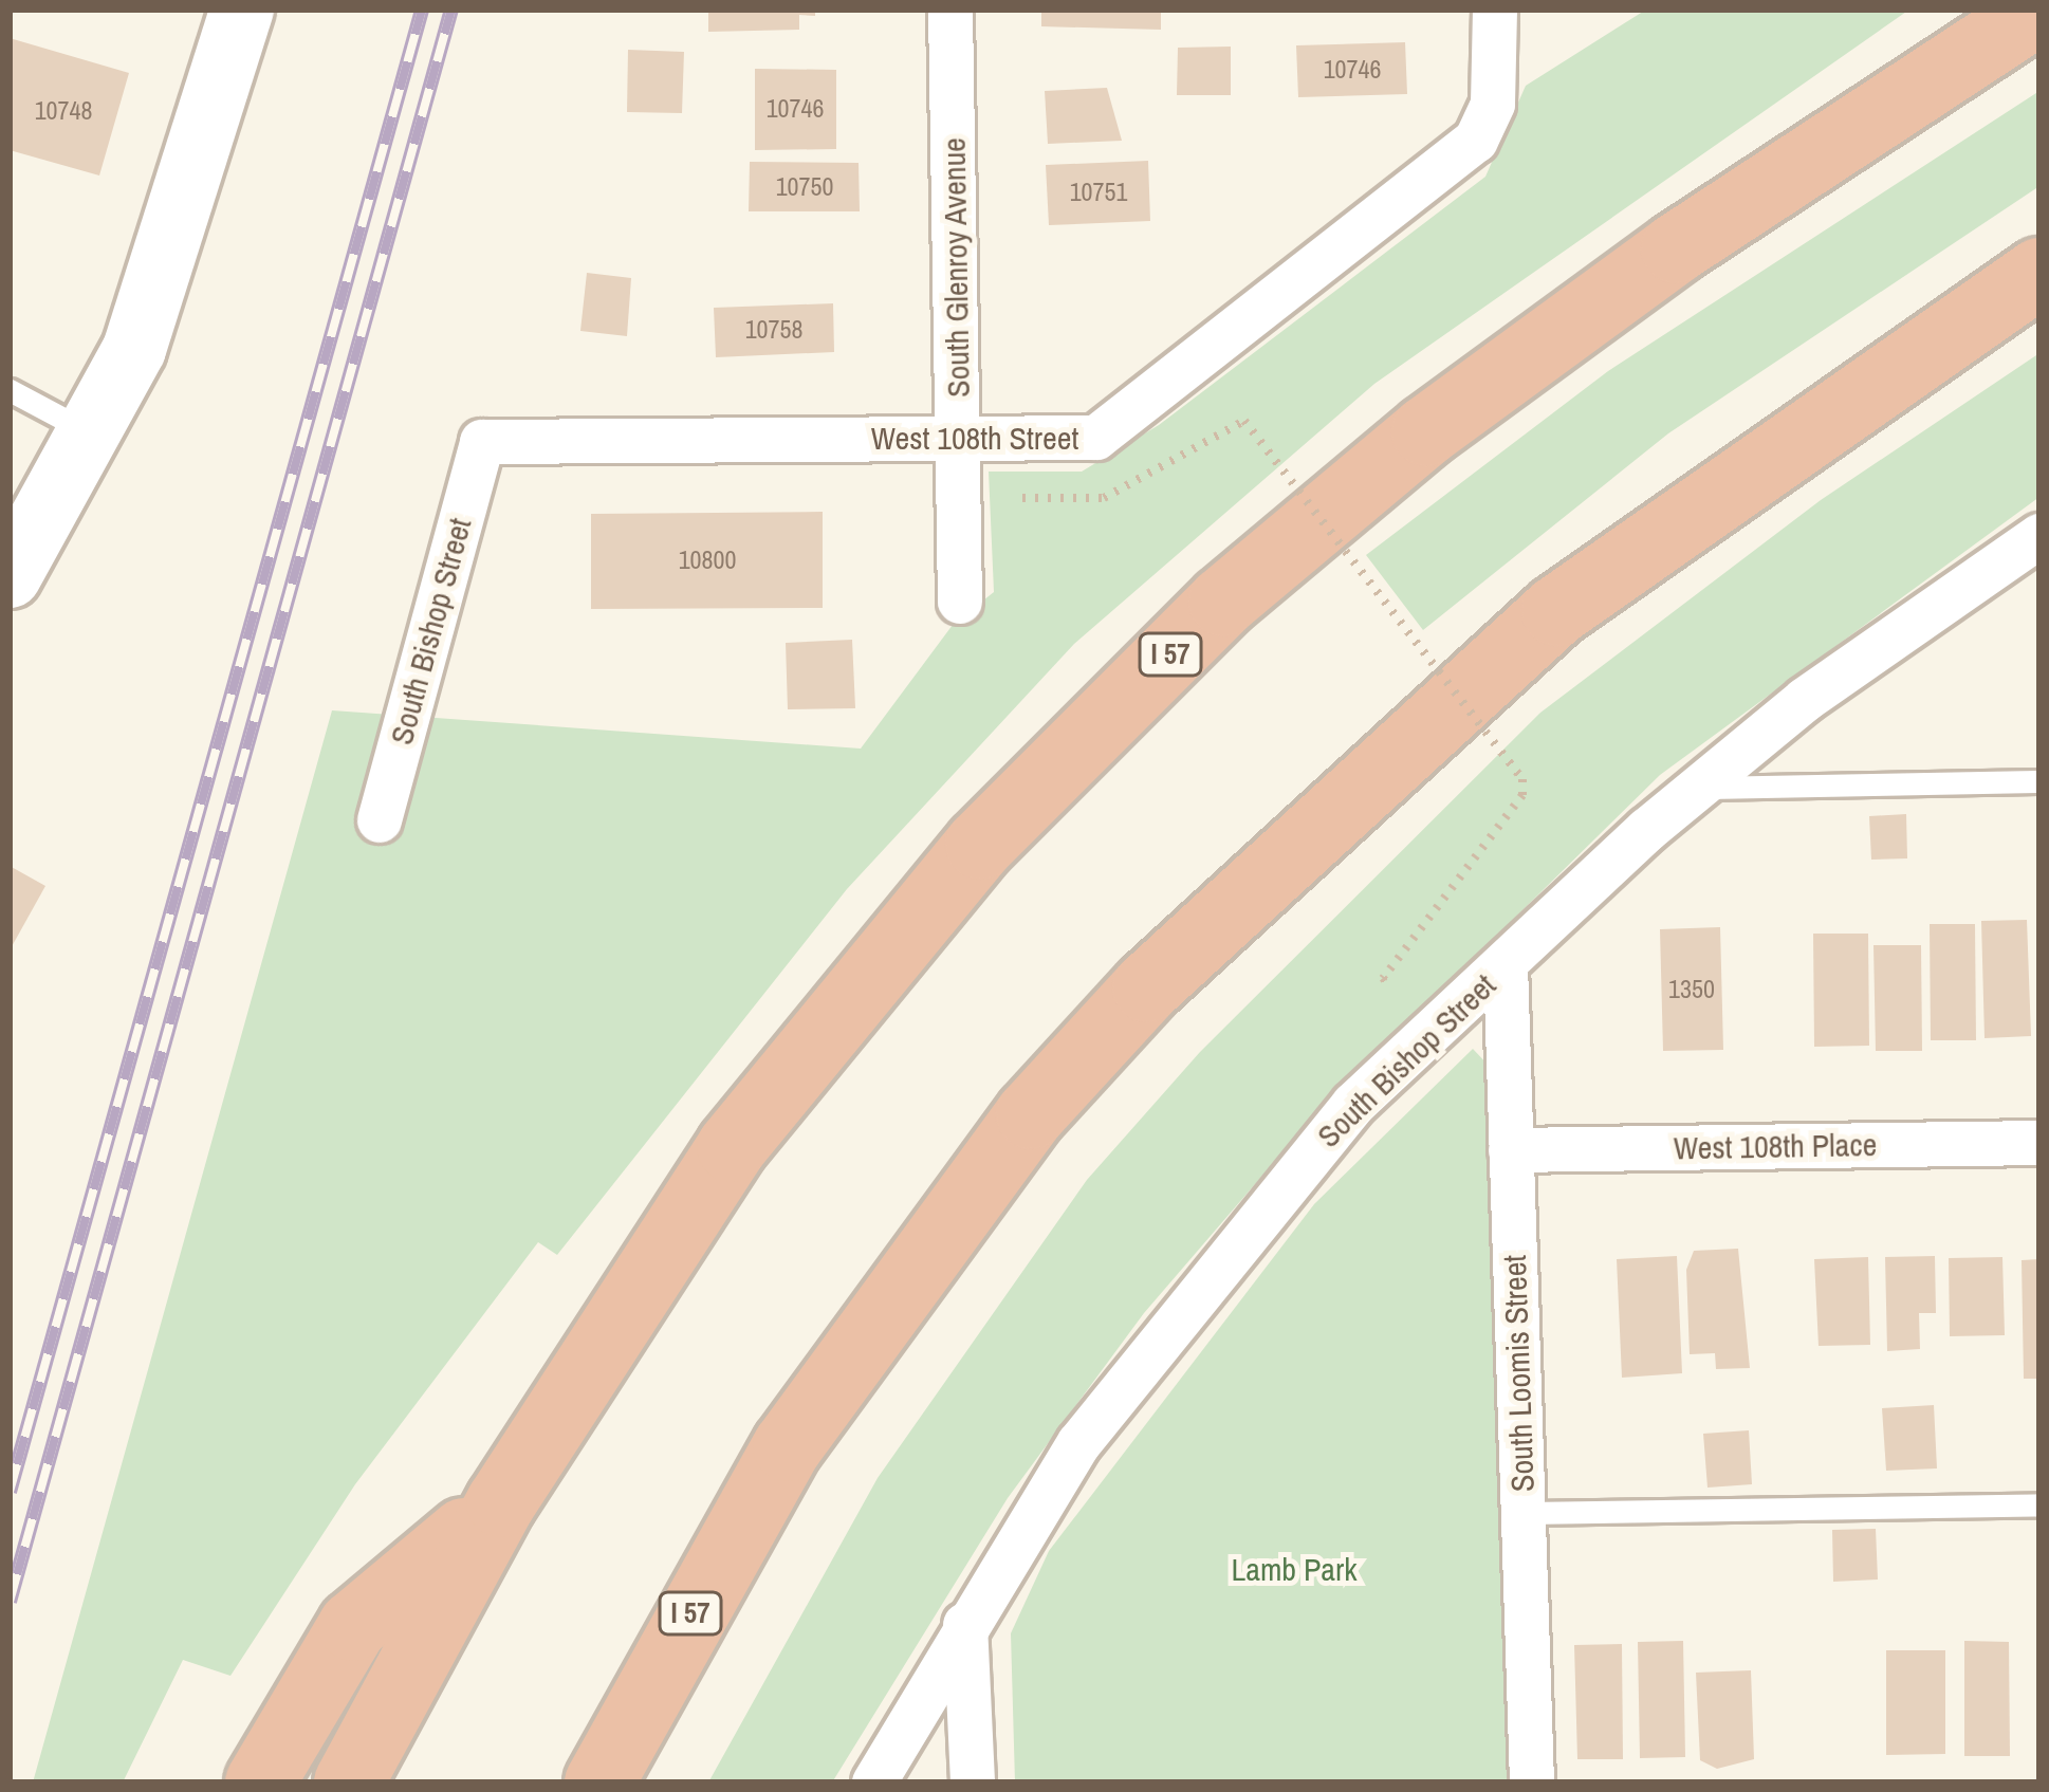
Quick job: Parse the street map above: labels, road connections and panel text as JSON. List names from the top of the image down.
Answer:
{
  "streets": {
    "highway": ["I 57"],
    "street": [
      "South Glenroy Avenue",
      "West 108th Street",
      "South Bishop Street",
      "West 108th Place",
      "South Loomis Street"
    ]
  },
  "crossings": [
    ["South Glenroy Avenue", "West 108th Street"],
    ["West 108th Street", "South Bishop Street"],
    ["South Bishop Street", "South Loomis Street"],
    ["West 108th Place", "South Loomis Street"]
  ],
  "parks": ["Lamb Park"],
  "house_numbers": [
    "10746",
    "10746",
    "10748",
    "10750",
    "10751",
    "10758",
    "10800",
    "1350"
  ]
}
